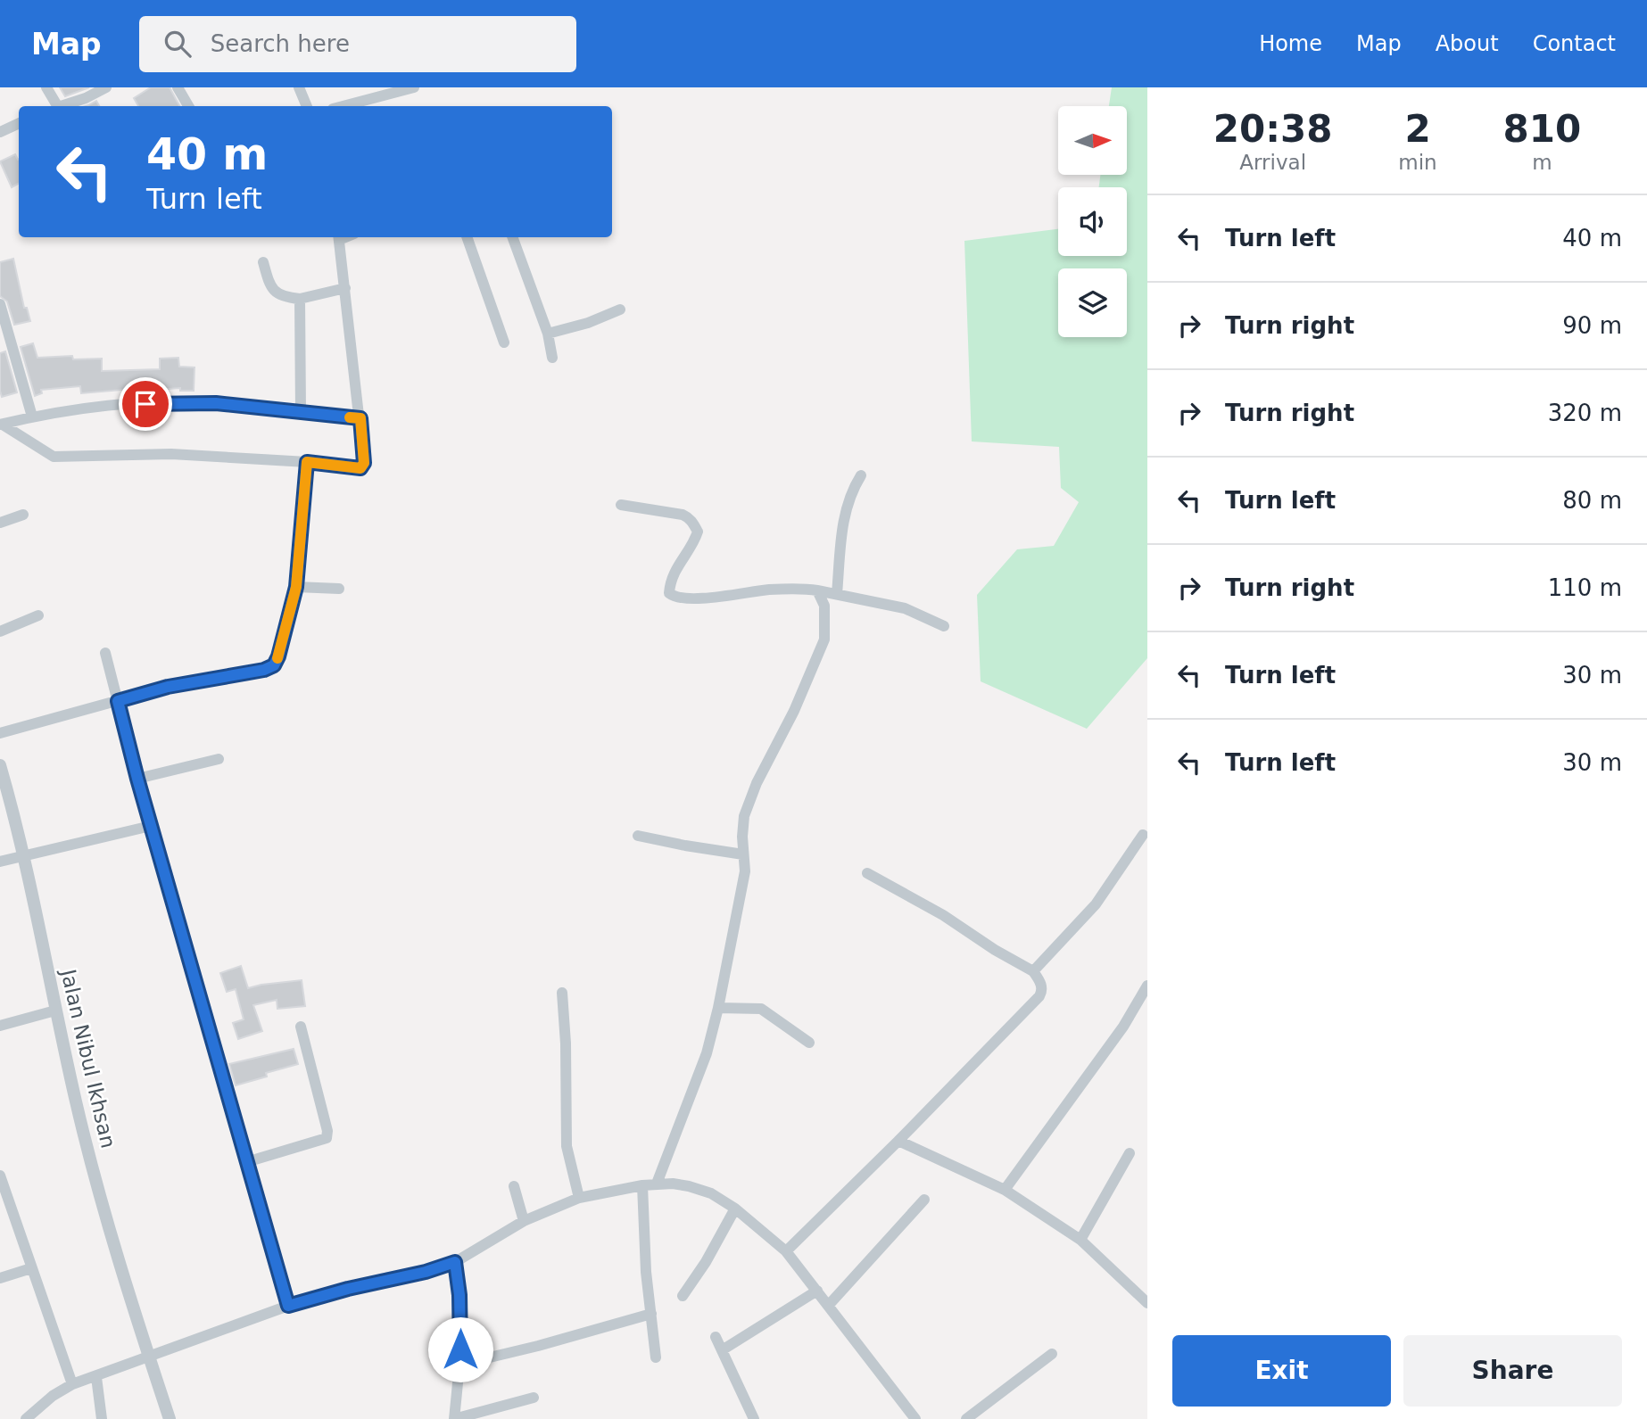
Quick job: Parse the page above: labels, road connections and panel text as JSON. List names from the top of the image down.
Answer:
{
  "streets": {
    "street": ["Jalan Nibul Ikhsan"]
  },
  "north": "right",
  "page": {
    "header": "Map",
    "search": "Search here",
    "nav": [
      "Home",
      "Map",
      "About",
      "Contact"
    ],
    "eta": [
      "20:38",
      "Arrival",
      "2",
      "min",
      "810",
      "m"
    ],
    "turn": ["40 m", "Turn left"],
    "list": [
      {
        "name": "Turn left",
        "value": "40 m"
      },
      {
        "name": "Turn right",
        "value": "90 m"
      },
      {
        "name": "Turn right",
        "value": "320 m"
      },
      {
        "name": "Turn left",
        "value": "80 m"
      },
      {
        "name": "Turn right",
        "value": "110 m"
      },
      {
        "name": "Turn left",
        "value": "30 m"
      },
      {
        "name": "Turn left",
        "value": "30 m"
      }
    ],
    "buttons": ["Exit", "Share"]
  }
}
